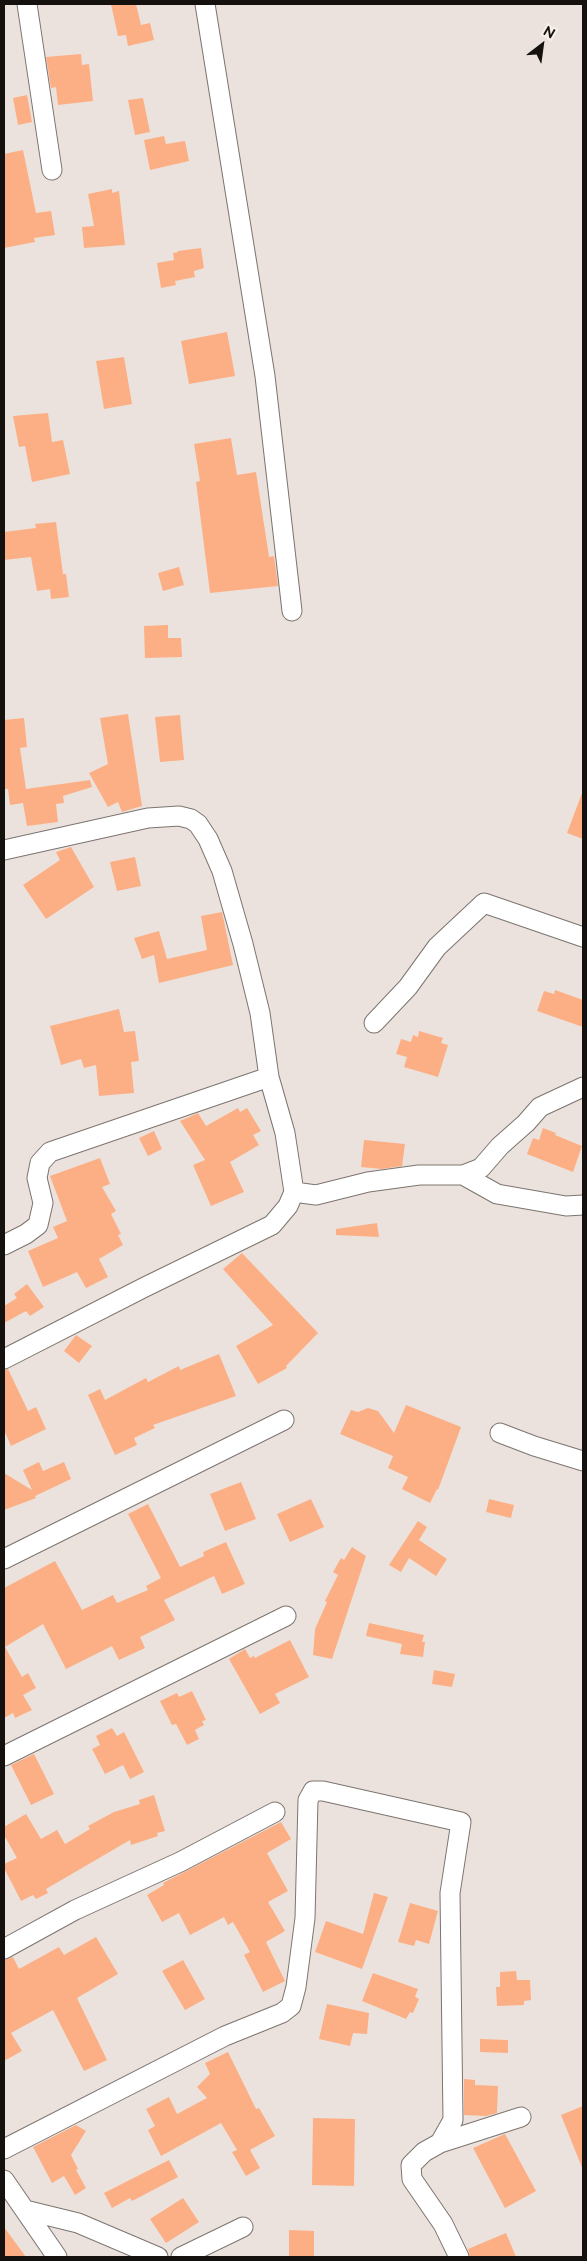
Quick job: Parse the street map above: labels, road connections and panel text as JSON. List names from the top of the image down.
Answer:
{
  "north": "top right"
}
